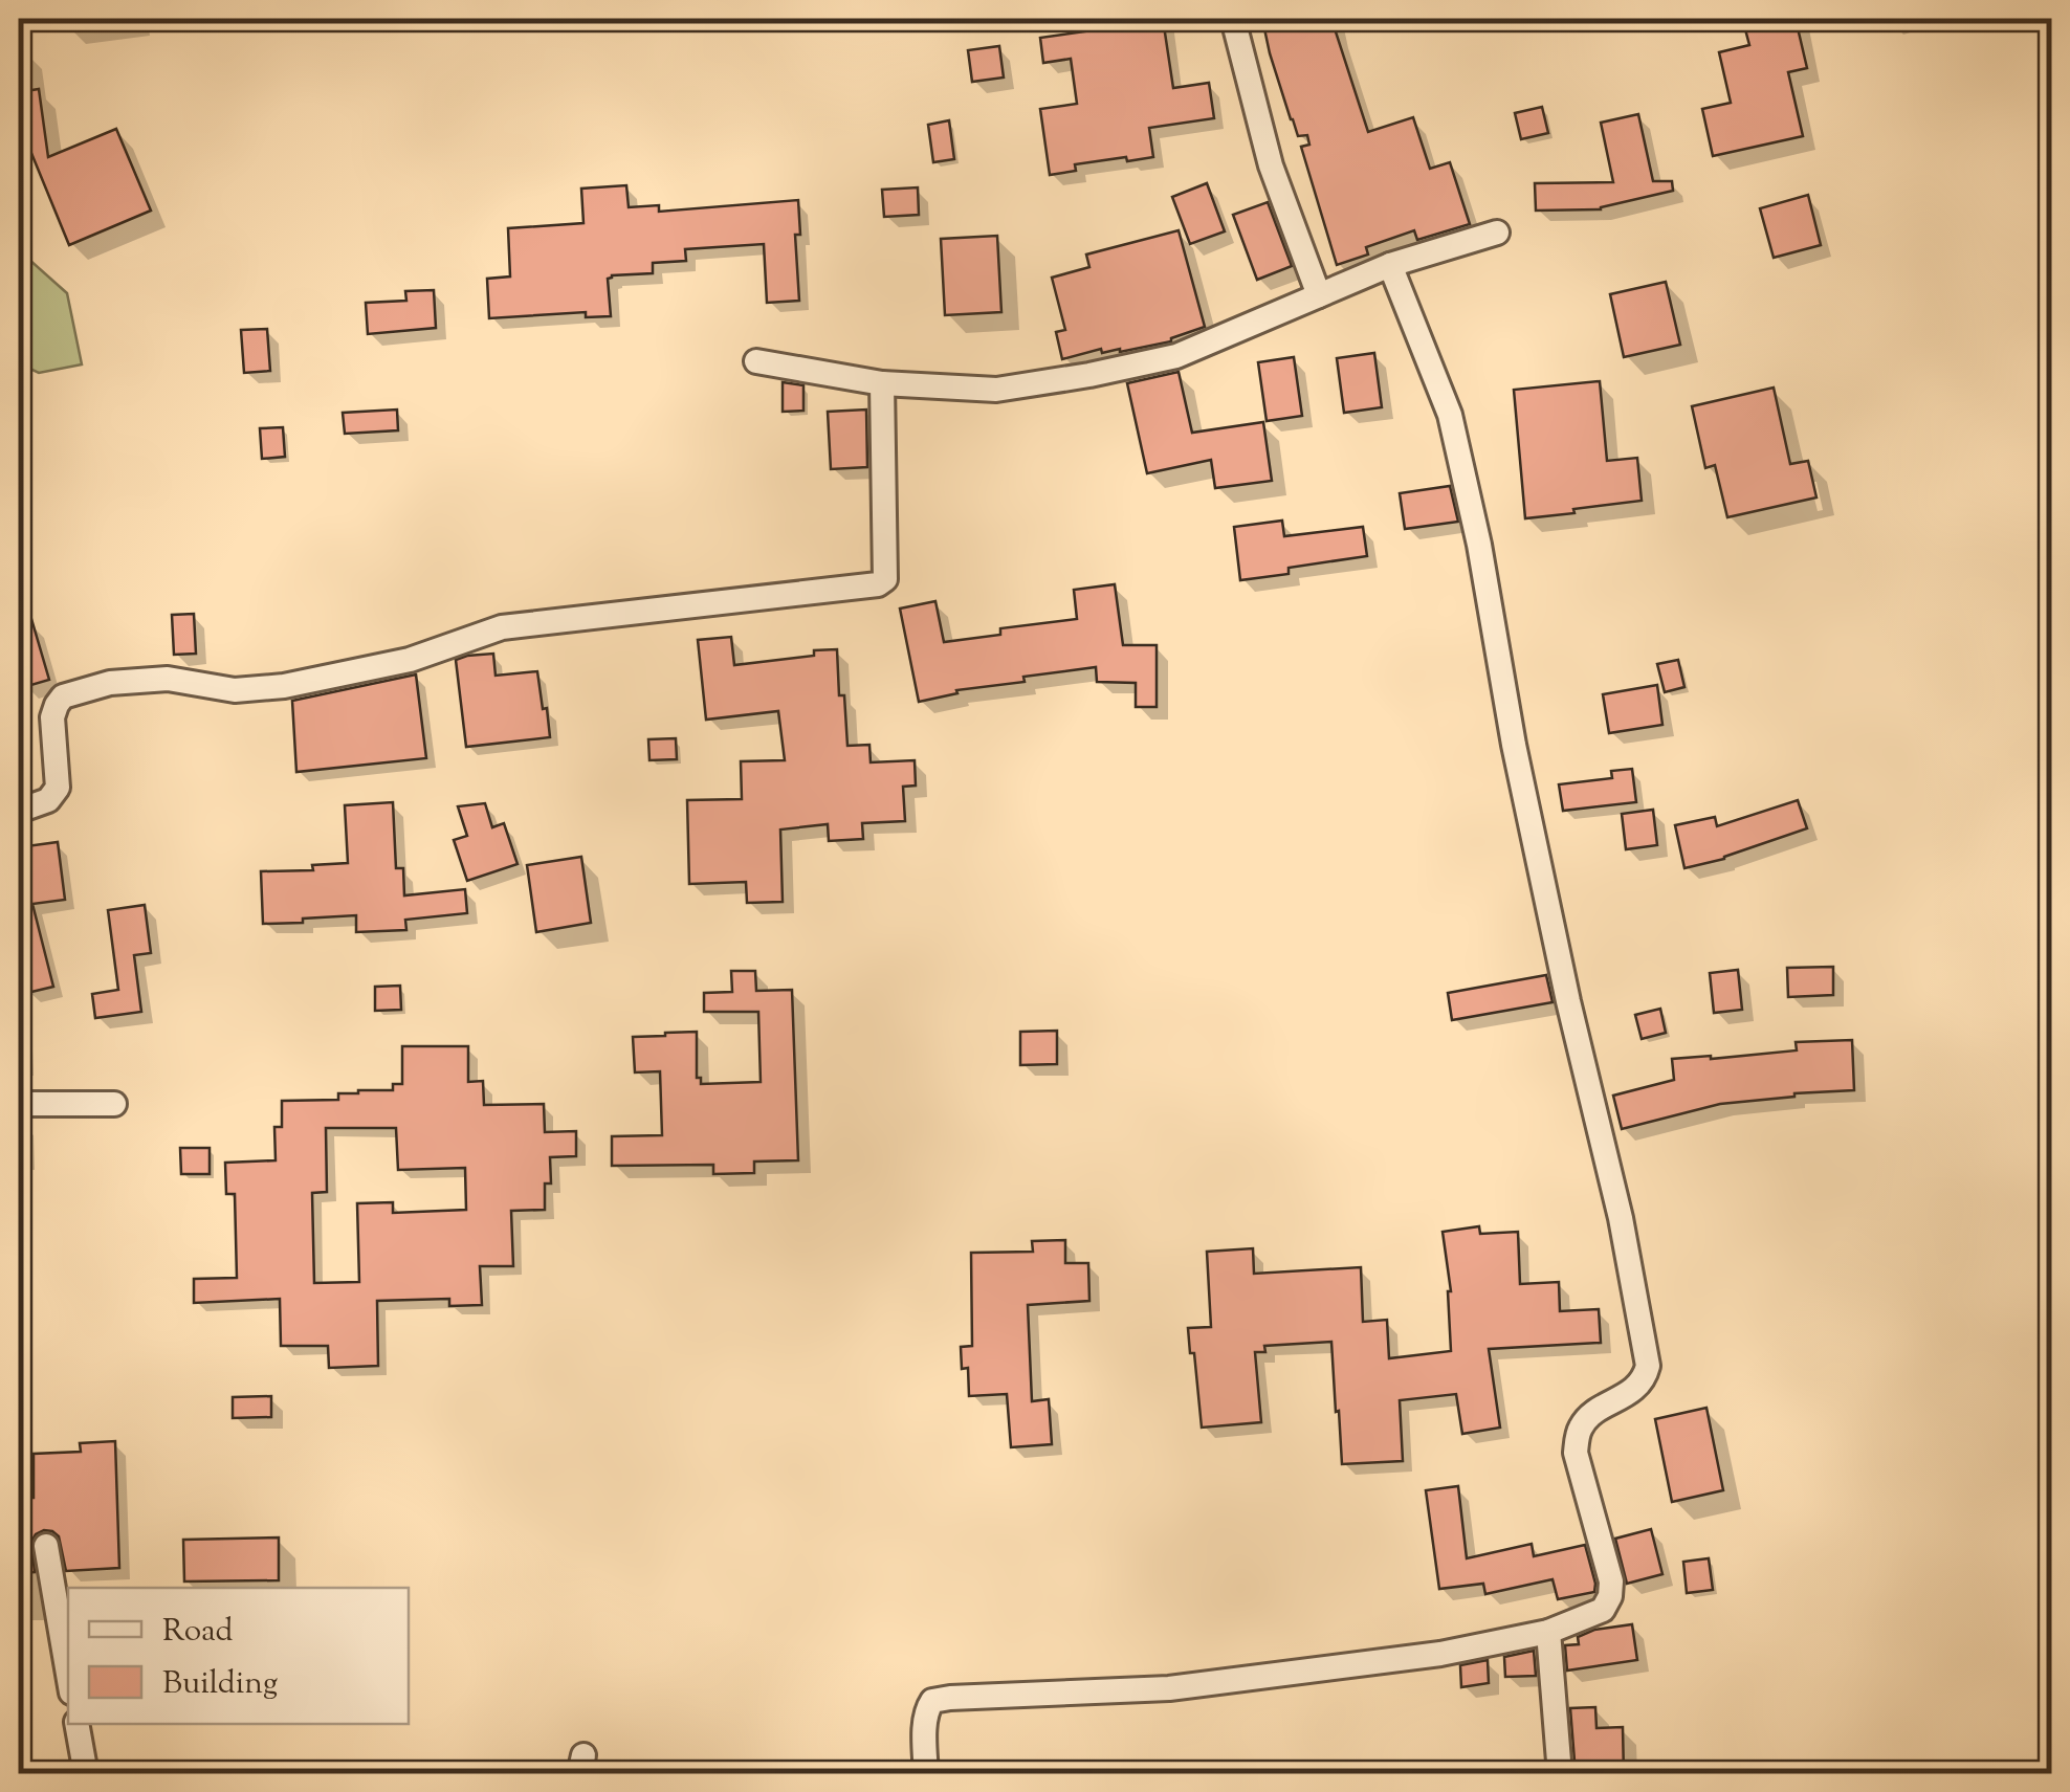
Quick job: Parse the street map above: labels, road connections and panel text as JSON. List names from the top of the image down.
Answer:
{
  "legend": ["Road", "Building"]
}
